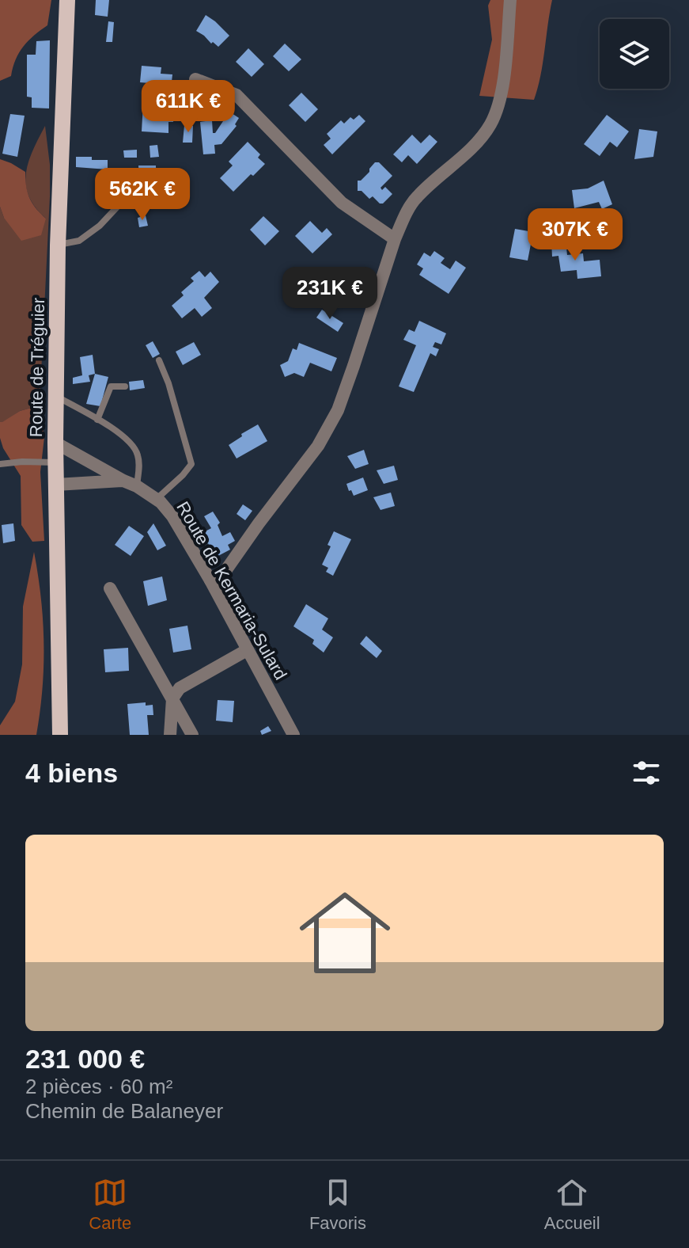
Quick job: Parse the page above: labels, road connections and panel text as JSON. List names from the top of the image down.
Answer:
{
  "streets": {
    "main road": ["Route de Tréguier"],
    "street": ["Route de Kermaria-Sulard"]
  },
  "crossings": [
    ["Route de Tréguier", "Route de Kermaria-Sulard"]
  ],
  "page": {
    "price": [
      "611K €",
      "562K €",
      "307K €",
      "231K €"
    ],
    "heading": "4 biens",
    "list": [
      {
        "name": "231 000 €",
        "note": "2 pièces · 60 m² · Chemin de Balaneyer"
      }
    ],
    "tabs": ["Carte", "Favoris", "Accueil"]
  }
}
